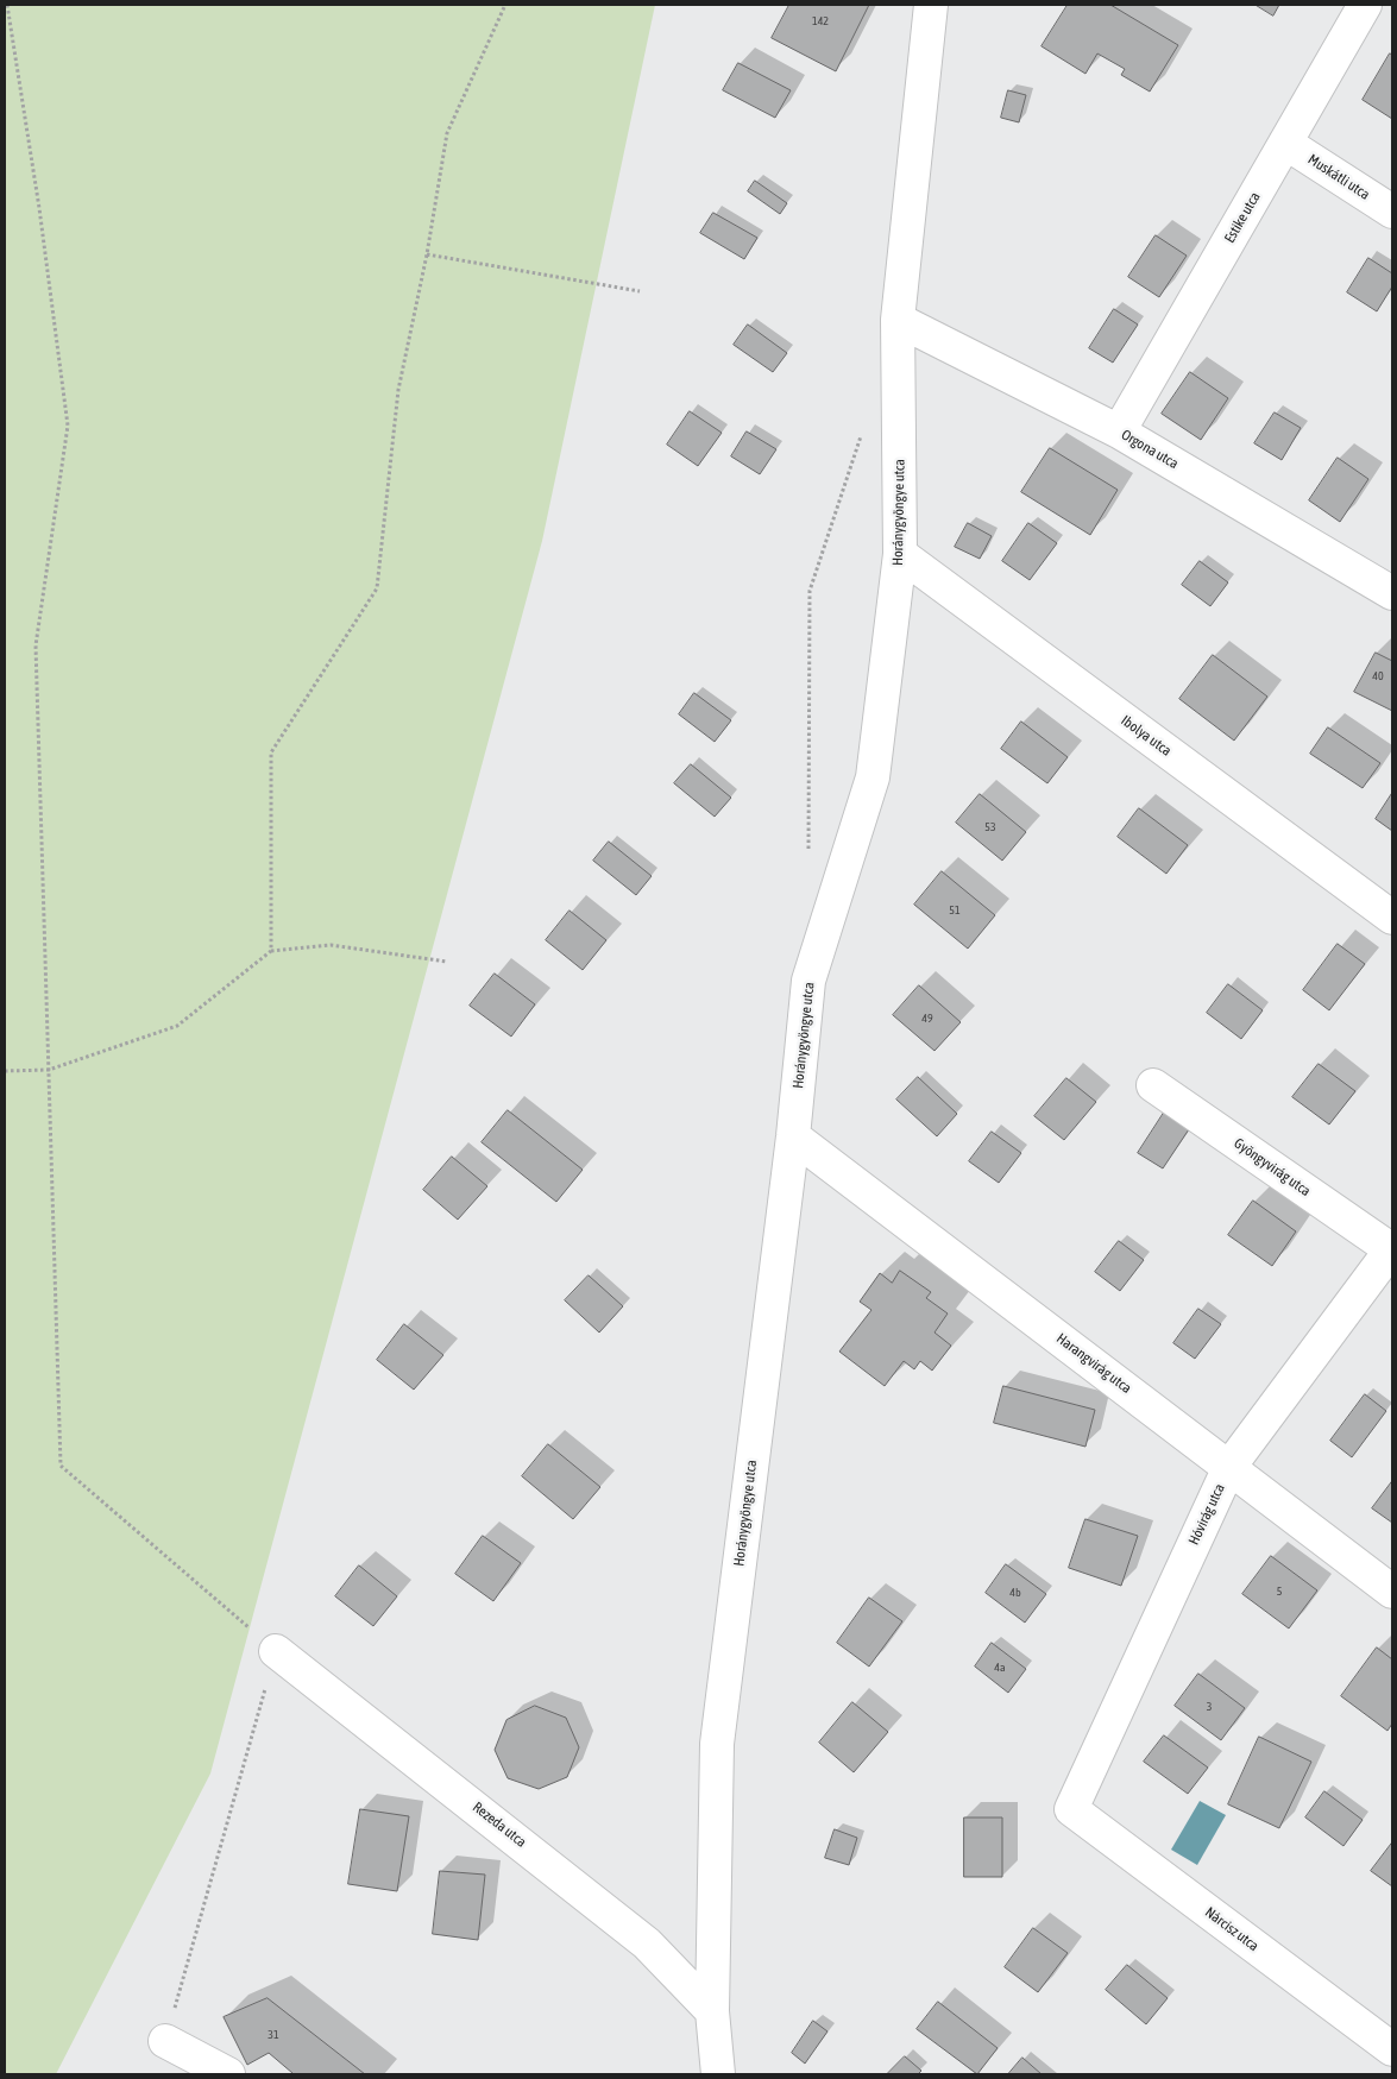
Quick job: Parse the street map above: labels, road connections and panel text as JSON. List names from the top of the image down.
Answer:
{
  "streets": {
    "street": [
      "Muskátli utca",
      "Estike utca",
      "Orgona utca",
      "Horánygyöngye utca",
      "Ibolya utca",
      "Gyöngyvirág utca",
      "Harangvirág utca",
      "Hóvirág utca",
      "Rezeda utca",
      "Nárcisz utca"
    ]
  },
  "crossings": [
    ["Muskátli utca", "Estike utca"],
    ["Estike utca", "Orgona utca"],
    ["Orgona utca", "Horánygyöngye utca"],
    ["Horánygyöngye utca", "Ibolya utca"],
    ["Horánygyöngye utca", "Harangvirág utca"],
    ["Horánygyöngye utca", "Rezeda utca"],
    ["Gyöngyvirág utca", "Hóvirág utca"],
    ["Harangvirág utca", "Hóvirág utca"],
    ["Hóvirág utca", "Nárcisz utca"]
  ],
  "house_numbers": [
    "142",
    "40",
    "53",
    "51",
    "49",
    "5",
    "4b",
    "4a",
    "3",
    "31"
  ]
}
